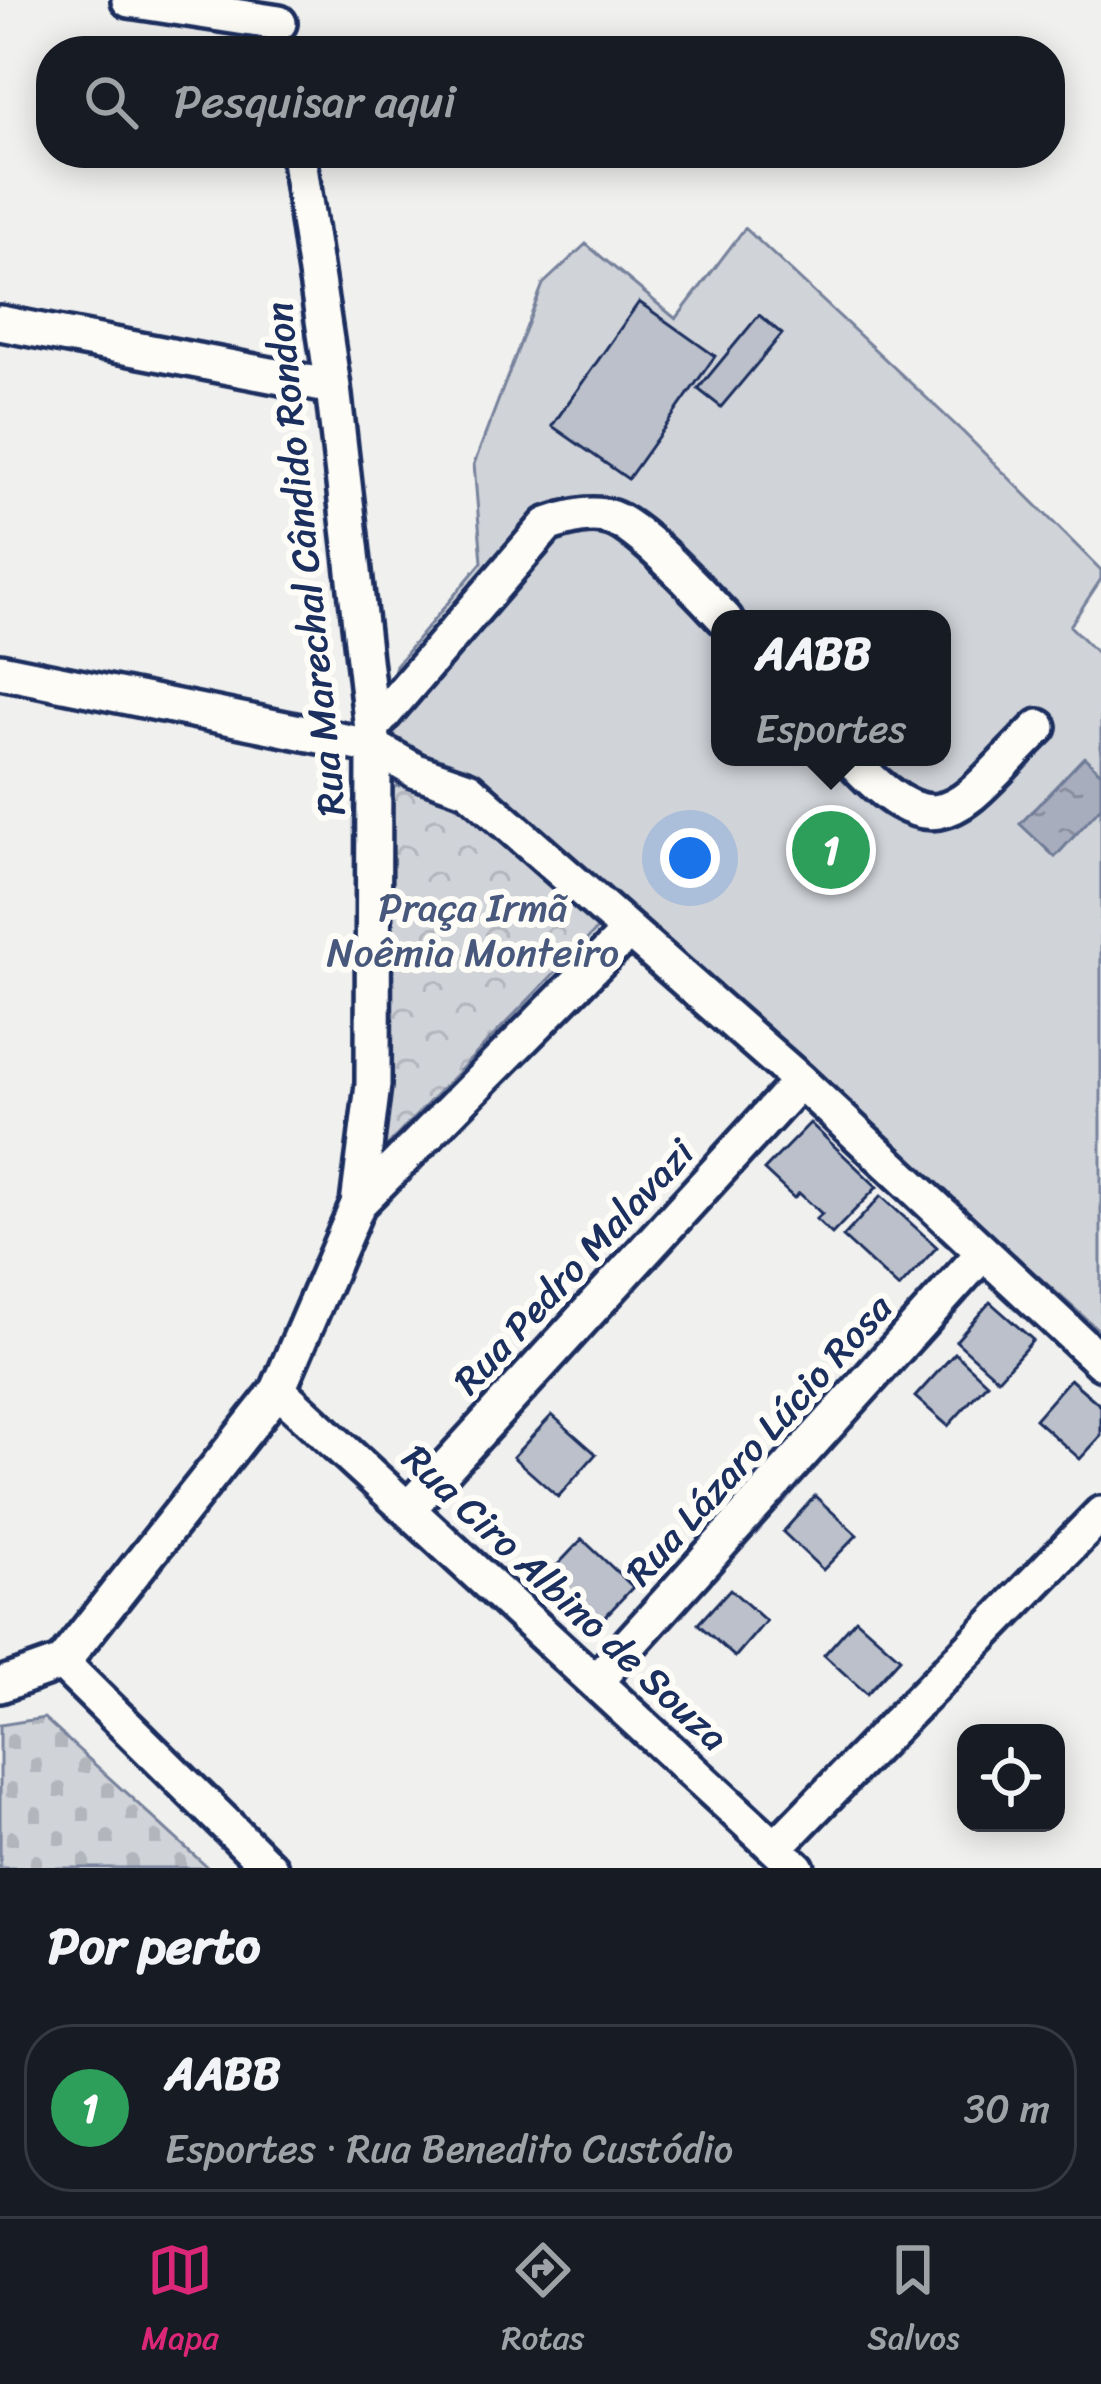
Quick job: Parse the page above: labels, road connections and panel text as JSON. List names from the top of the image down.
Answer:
{
  "streets": {
    "street": [
      "Rua Marechal Cândido Rondon",
      "Rua Pedro Malavazi",
      "Rua Lázaro Lúcio Rosa",
      "Rua Ciro Albino de Souza"
    ]
  },
  "crossings": [
    ["Rua Marechal Cândido Rondon", "Rua Ciro Albino de Souza"],
    ["Rua Pedro Malavazi", "Rua Ciro Albino de Souza"],
    ["Rua Lázaro Lúcio Rosa", "Rua Ciro Albino de Souza"]
  ],
  "parks": ["Praça Irmã Noêmia Monteiro"],
  "page": {
    "search": "Pesquisar aqui",
    "popup": ["AABB", "Esportes"],
    "pins": "1",
    "heading": "Por perto",
    "list": [
      {
        "mark": "1",
        "name": "AABB",
        "note": "Esportes · Rua Benedito Custódio",
        "value": "30 m"
      }
    ],
    "nav": ["Mapa", "Rotas", "Salvos"]
  }
}
